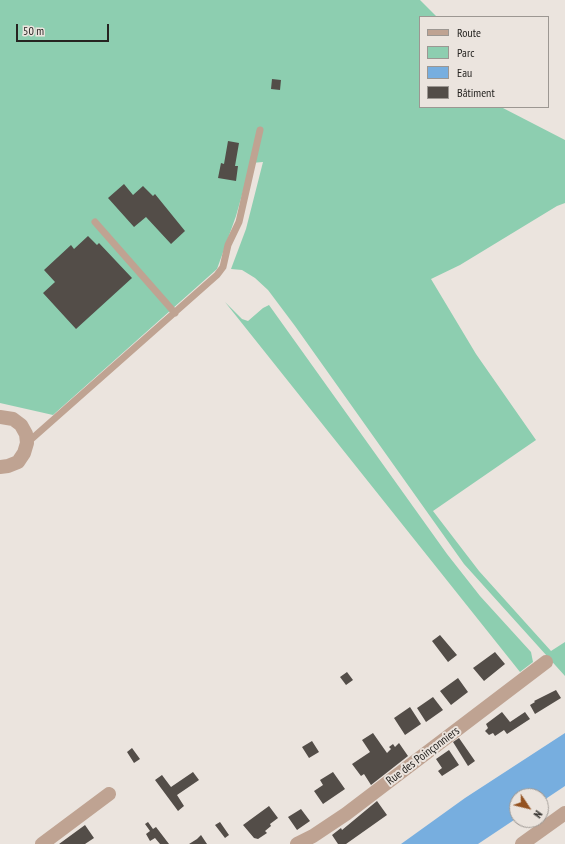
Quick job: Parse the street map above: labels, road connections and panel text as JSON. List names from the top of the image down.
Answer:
{
  "streets": {
    "street": ["Rue des Poinçonniers"]
  },
  "legend": [
    "Route",
    "Parc",
    "Eau",
    "Bâtiment"
  ],
  "scale_bar": "50 m",
  "north": "bottom right"
}
